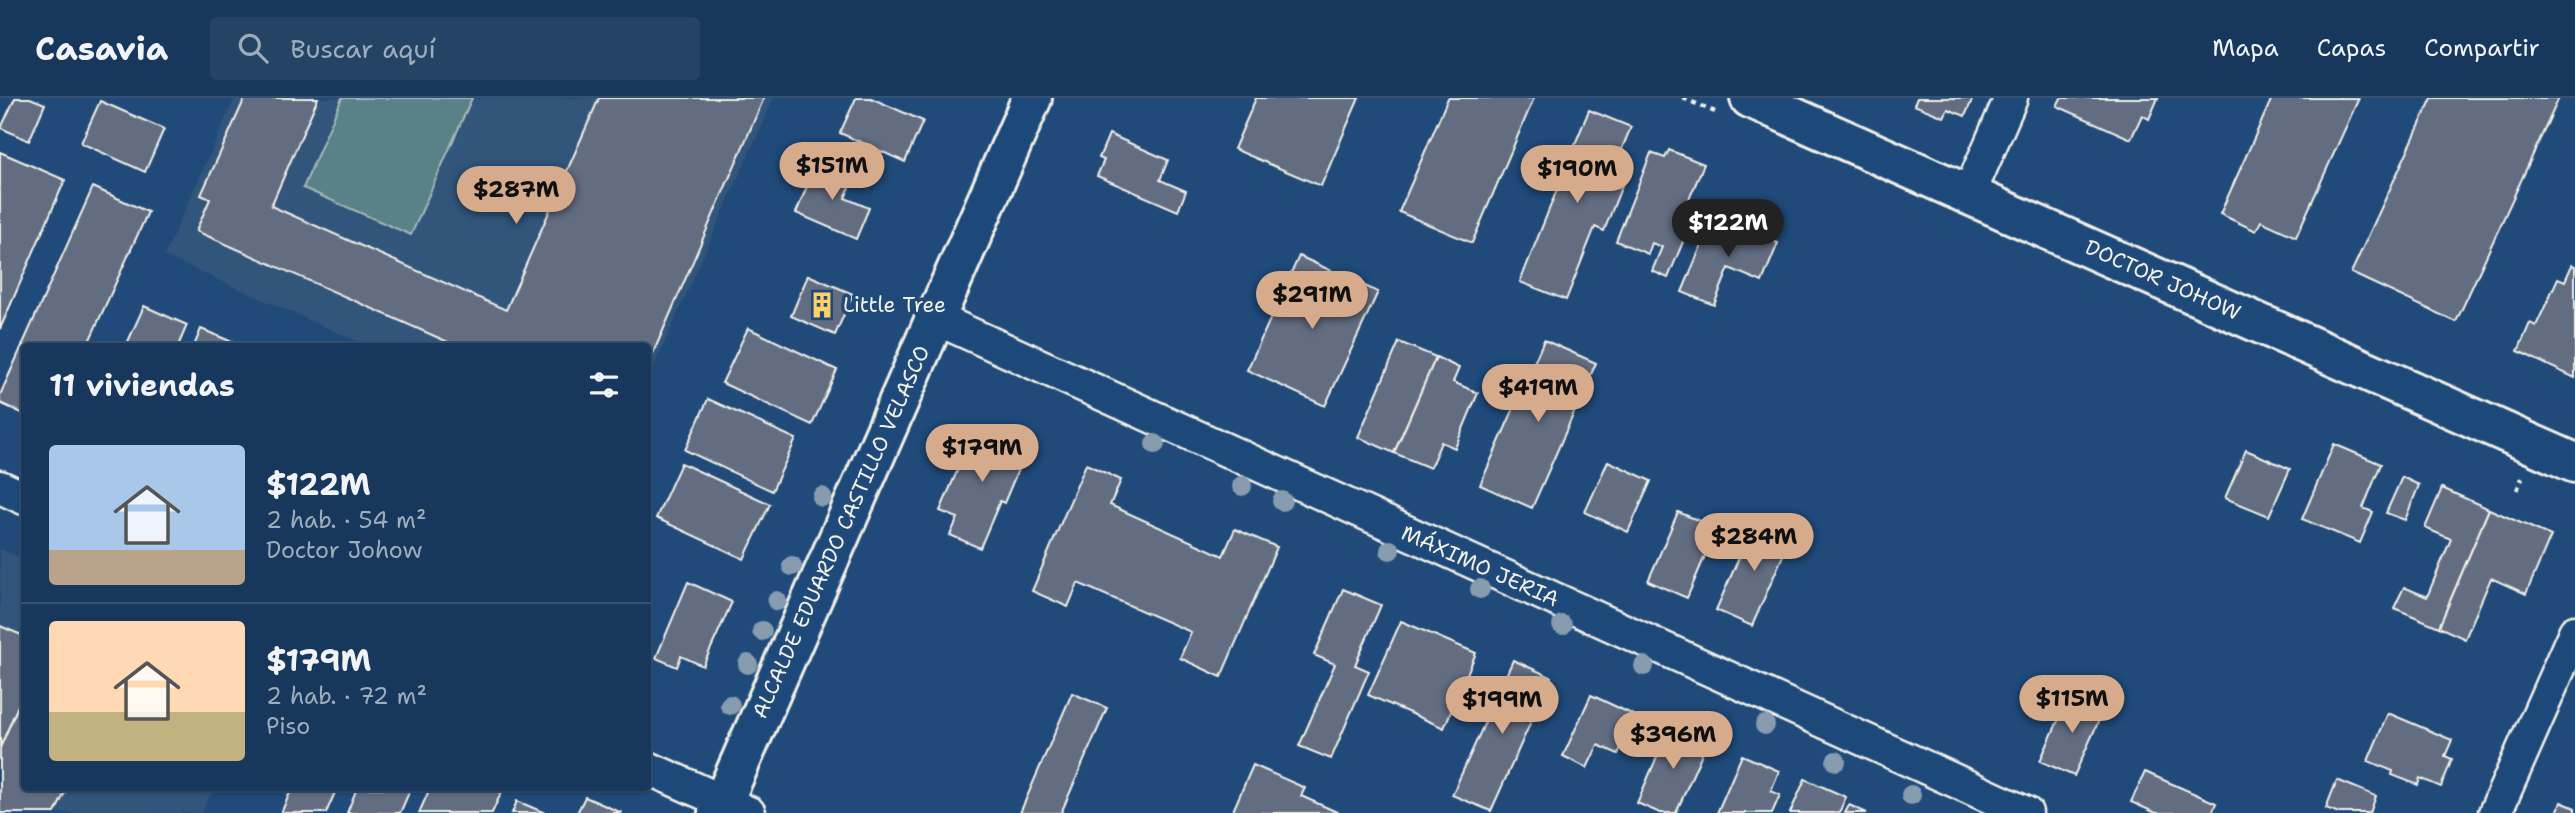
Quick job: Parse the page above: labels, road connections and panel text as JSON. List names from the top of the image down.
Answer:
{
  "streets": {
    "street": ["DOCTOR JOHOW", "ALCALDE EDUARDO CASTILLO VELASCO", "MÁXIMO JERIA"]
  },
  "crossings": [
    ["ALCALDE EDUARDO CASTILLO VELASCO", "MÁXIMO JERIA"]
  ],
  "places": {
    "building": ["Little Tree"]
  },
  "page": {
    "header": "Casavia",
    "search": "Buscar aquí",
    "nav": ["Mapa", "Capas", "Compartir"],
    "price": [
      "$151M",
      "$190M",
      "$287M",
      "$122M",
      "$291M",
      "$419M",
      "$179M",
      "$284M",
      "$115M",
      "$199M",
      "$396M"
    ],
    "heading": "11 viviendas",
    "list": [
      {
        "name": "$122M",
        "note": "2 hab. · 54 m² · Doctor Johow"
      },
      {
        "name": "$179M",
        "note": "2 hab. · 72 m² · Piso"
      }
    ]
  }
}
